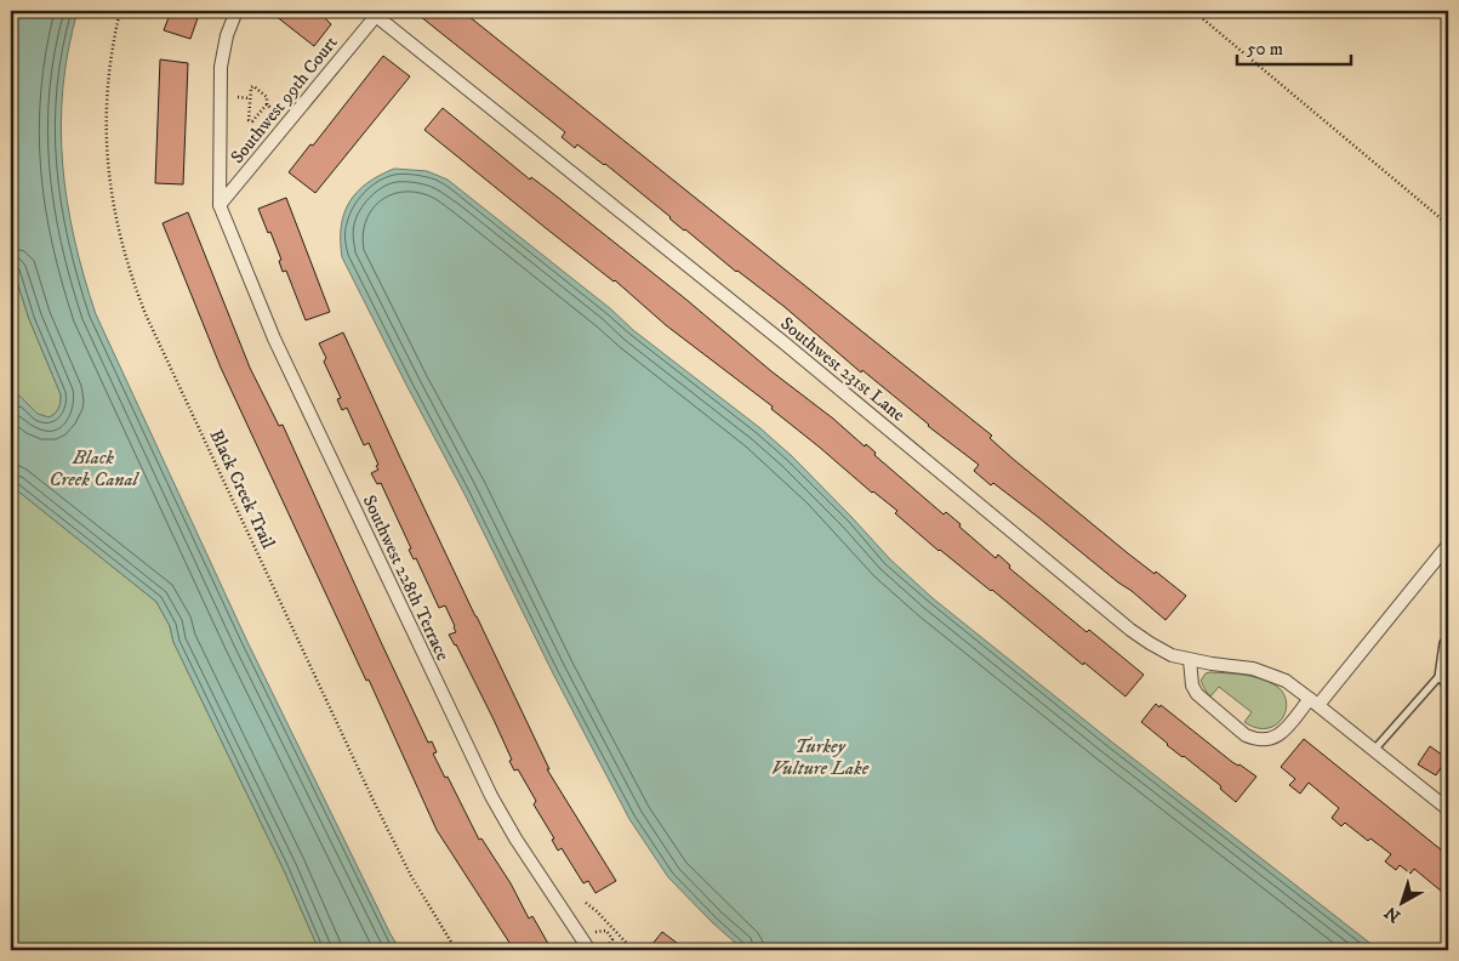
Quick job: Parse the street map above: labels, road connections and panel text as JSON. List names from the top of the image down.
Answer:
{
  "streets": {
    "street": ["Southwest 99th Court", "Southwest 231st Lane", "Southwest 228th Terrace"],
    "path": ["Black Creek Trail"]
  },
  "crossings": [
    ["Southwest 99th Court", "Southwest 231st Lane"],
    ["Southwest 99th Court", "Southwest 228th Terrace"]
  ],
  "water": ["Black Creek Canal", "Turkey Vulture Lake"],
  "scale_bar": "50 m",
  "north": "bottom left"
}
